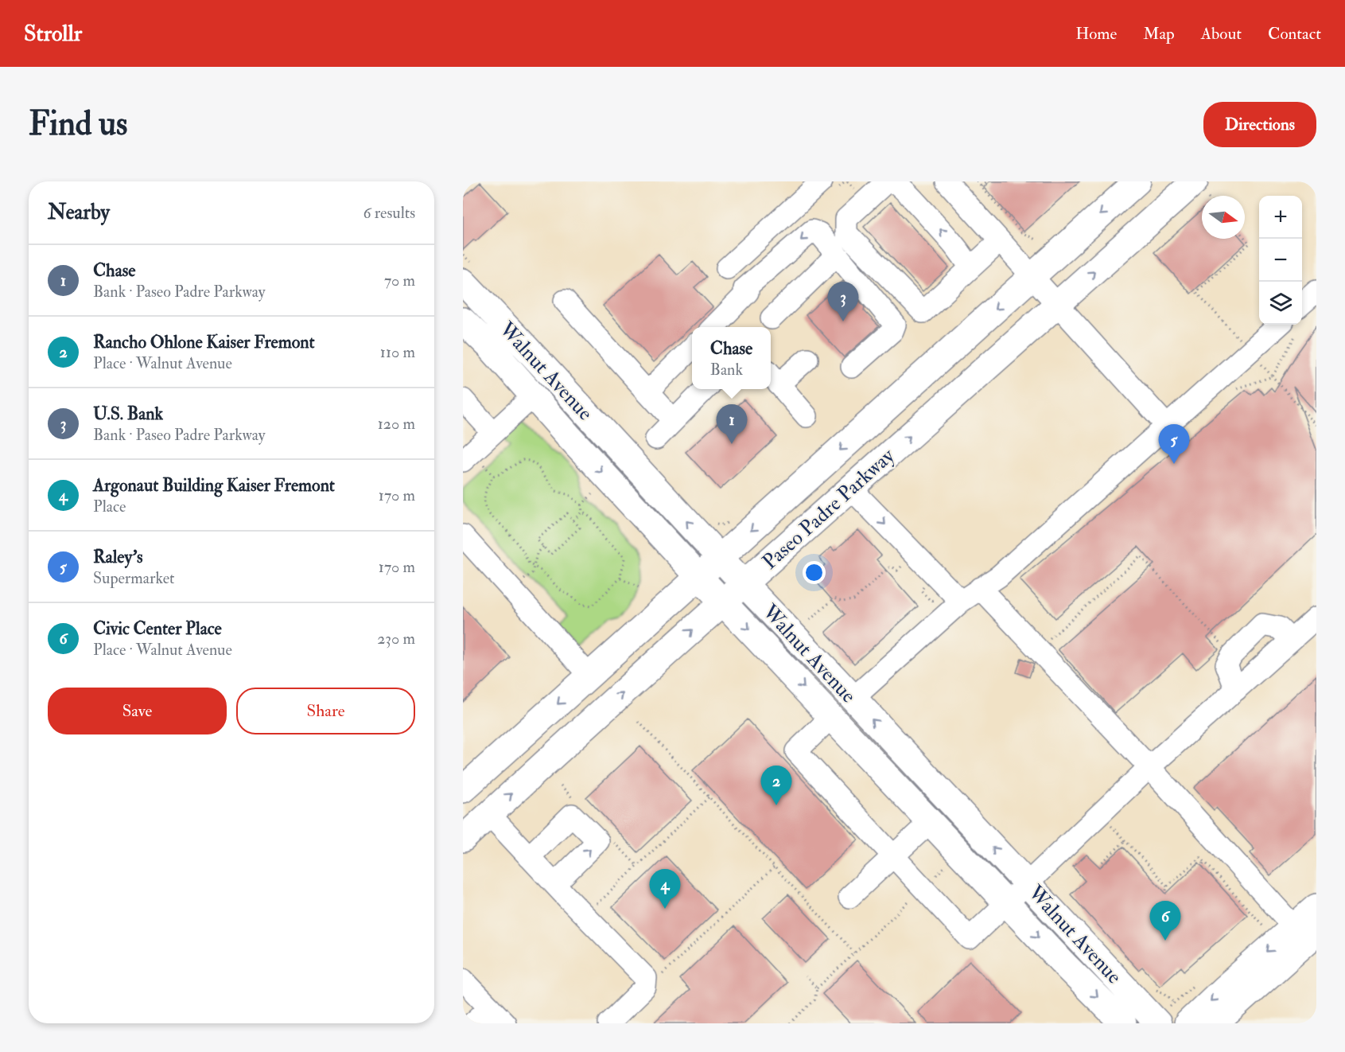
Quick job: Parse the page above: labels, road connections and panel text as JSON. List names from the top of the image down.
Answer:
{
  "streets": {
    "main road": ["Walnut Avenue", "Paseo Padre Parkway"]
  },
  "crossings": [
    ["Walnut Avenue", "Paseo Padre Parkway"]
  ],
  "north": "right",
  "page": {
    "header": "Strollr",
    "nav": [
      "Home",
      "Map",
      "About",
      "Contact"
    ],
    "buttons": [
      "Directions",
      ["Save", "Share"]
    ],
    "title": "Find us",
    "heading": ["Nearby", "6 results"],
    "map_buttons": ["+", "−"],
    "list": [
      {
        "mark": "1",
        "name": "Chase",
        "note": "Bank · Paseo Padre Parkway",
        "value": "70 m"
      },
      {
        "mark": "2",
        "name": "Rancho Ohlone Kaiser Fremont",
        "note": "Place · Walnut Avenue",
        "value": "110 m"
      },
      {
        "mark": "3",
        "name": "U.S. Bank",
        "note": "Bank · Paseo Padre Parkway",
        "value": "120 m"
      },
      {
        "mark": "4",
        "name": "Argonaut Building Kaiser Fremont",
        "note": "Place",
        "value": "170 m"
      },
      {
        "mark": "5",
        "name": "Raley's",
        "note": "Supermarket",
        "value": "170 m"
      },
      {
        "mark": "6",
        "name": "Civic Center Place",
        "note": "Place · Walnut Avenue",
        "value": "230 m"
      }
    ],
    "pins": [
      "3",
      "1",
      "5",
      "2",
      "4",
      "6"
    ],
    "popup": ["Chase", "Bank"]
  }
}
